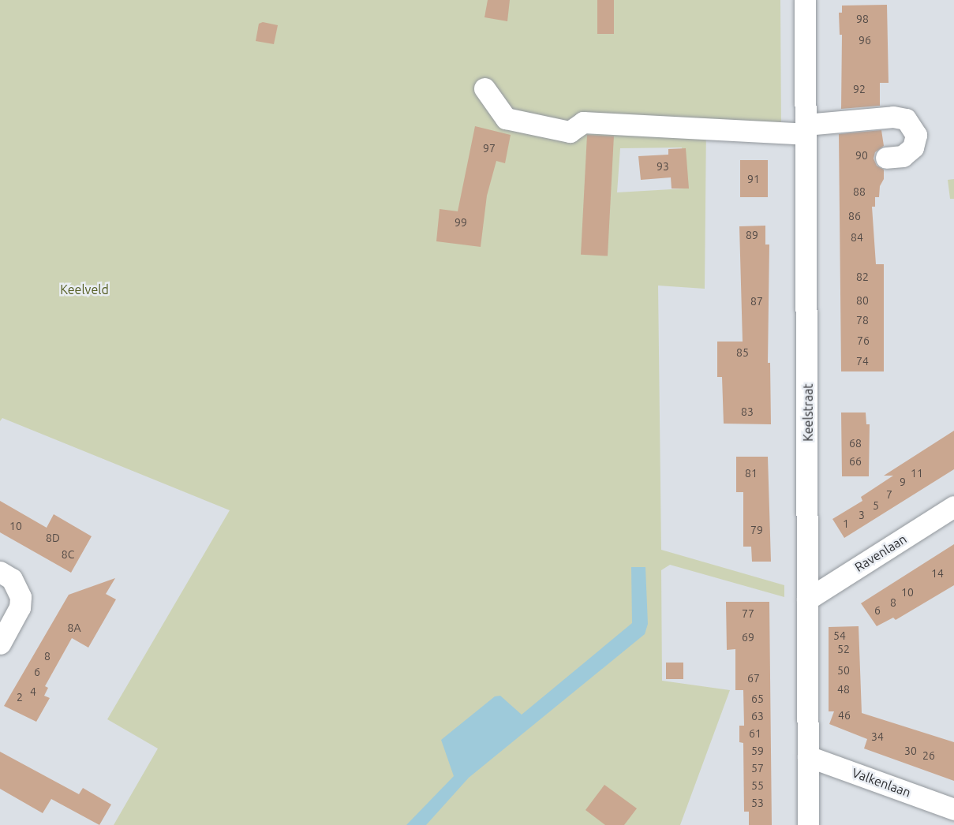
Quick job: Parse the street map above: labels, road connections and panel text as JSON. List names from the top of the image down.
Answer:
{
  "streets": {
    "street": ["Keelstraat", "Ravenlaan", "Valkenlaan"]
  },
  "crossings": [
    ["Keelstraat", "Ravenlaan"],
    ["Keelstraat", "Valkenlaan"]
  ],
  "parks": ["Keelveld"],
  "house_numbers": [
    "98",
    "96",
    "92",
    "97",
    "90",
    "93",
    "91",
    "88",
    "86",
    "99",
    "89",
    "84",
    "82",
    "80",
    "87",
    "78",
    "76",
    "85",
    "74",
    "83",
    "68",
    "66",
    "81",
    "11",
    "9",
    "7",
    "5",
    "3",
    "1",
    "10",
    "79",
    "8D",
    "8C",
    "14",
    "10",
    "8",
    "6",
    "77",
    "8A",
    "54",
    "69",
    "52",
    "8",
    "50",
    "6",
    "67",
    "48",
    "4",
    "2",
    "65",
    "46",
    "63",
    "61",
    "34",
    "59",
    "30",
    "26",
    "57",
    "55",
    "53"
  ]
}
